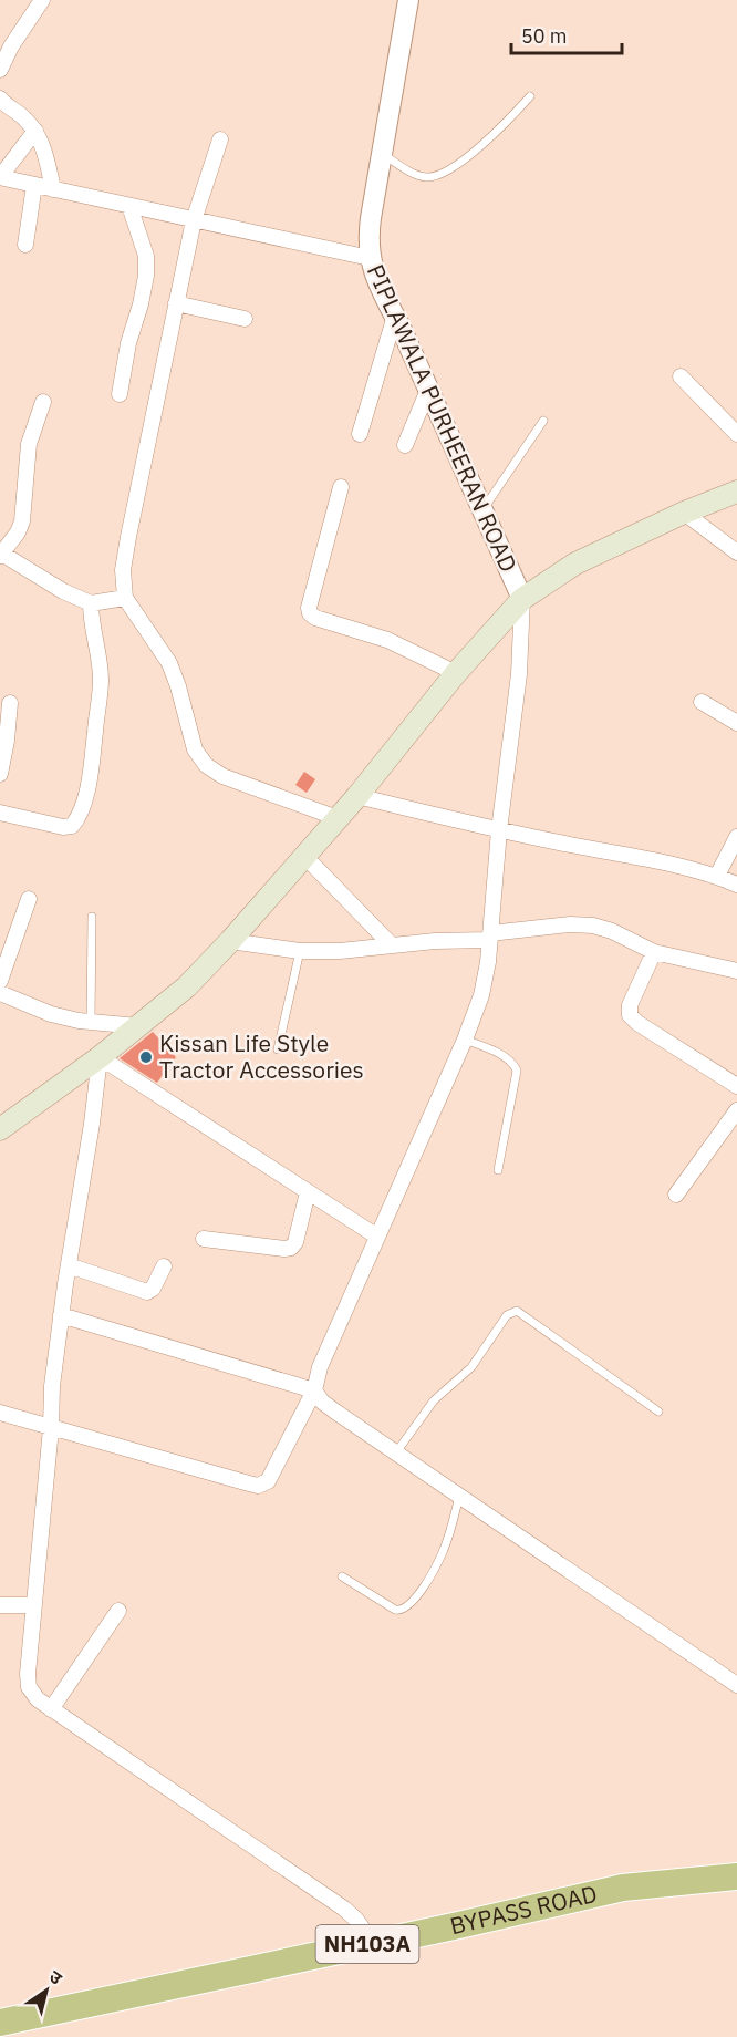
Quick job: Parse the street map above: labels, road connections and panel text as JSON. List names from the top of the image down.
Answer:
{
  "streets": {
    "highway": ["BYPASS ROAD", "NH103A"],
    "street": ["PIPLAWALA PURHEERAN ROAD"]
  },
  "places": ["Kissan Life Style Tractor Accessories"],
  "scale_bar": "50 m",
  "north": "top right"
}
